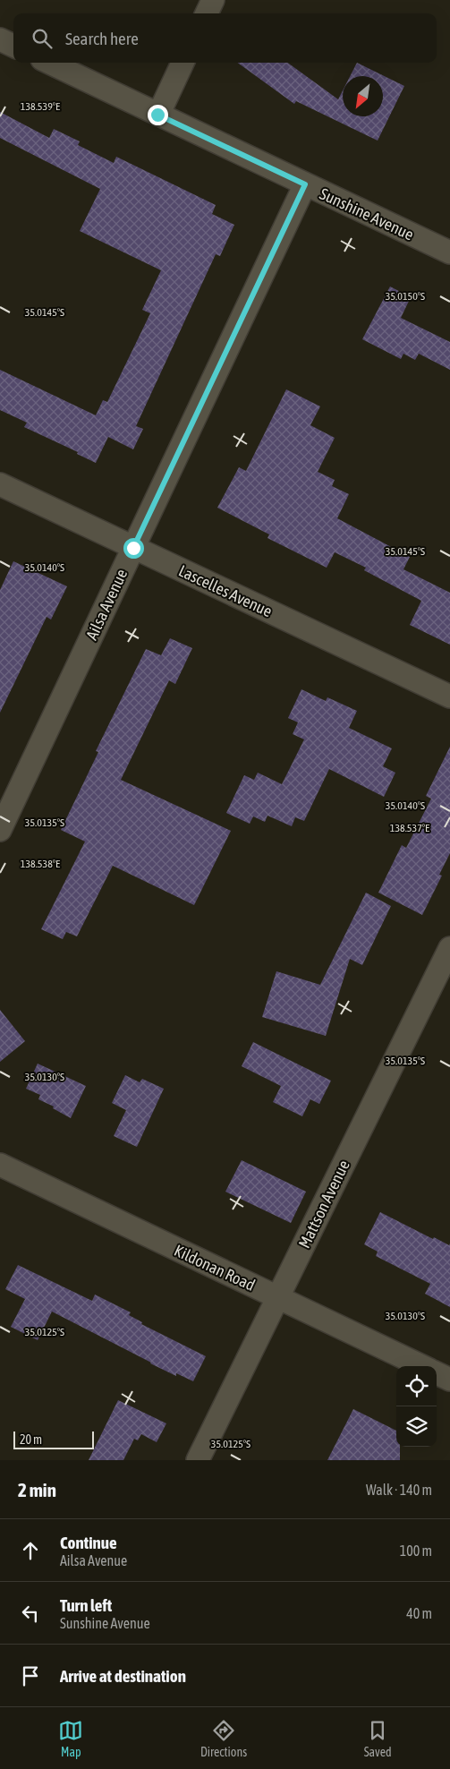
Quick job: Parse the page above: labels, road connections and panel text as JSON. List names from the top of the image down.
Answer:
{
  "streets": {
    "street": [
      "Sunshine Avenue",
      "Lascelles Avenue",
      "Ailsa Avenue",
      "Mattson Avenue",
      "Kildonan Road"
    ]
  },
  "crossings": [
    ["Sunshine Avenue", "Ailsa Avenue"],
    ["Lascelles Avenue", "Ailsa Avenue"],
    ["Mattson Avenue", "Kildonan Road"]
  ],
  "scale_bar": "20 m",
  "north": "bottom left",
  "page": {
    "search": "Search here",
    "scale": "20 m",
    "heading": ["2 min", "Walk · 140 m"],
    "list": [
      ["Continue", "Ailsa Avenue", "100 m"],
      ["Turn left", "Sunshine Avenue", "40 m"],
      "Arrive at destination"
    ],
    "nav": ["Map", "Directions", "Saved"]
  },
  "coordinates": [
    "138.539°E",
    "35.0150°S",
    "35.0145°S",
    "35.0140°S",
    "35.0135°S",
    "138.537°E",
    "138.538°E",
    "35.0130°S",
    "35.0125°S"
  ]
}
